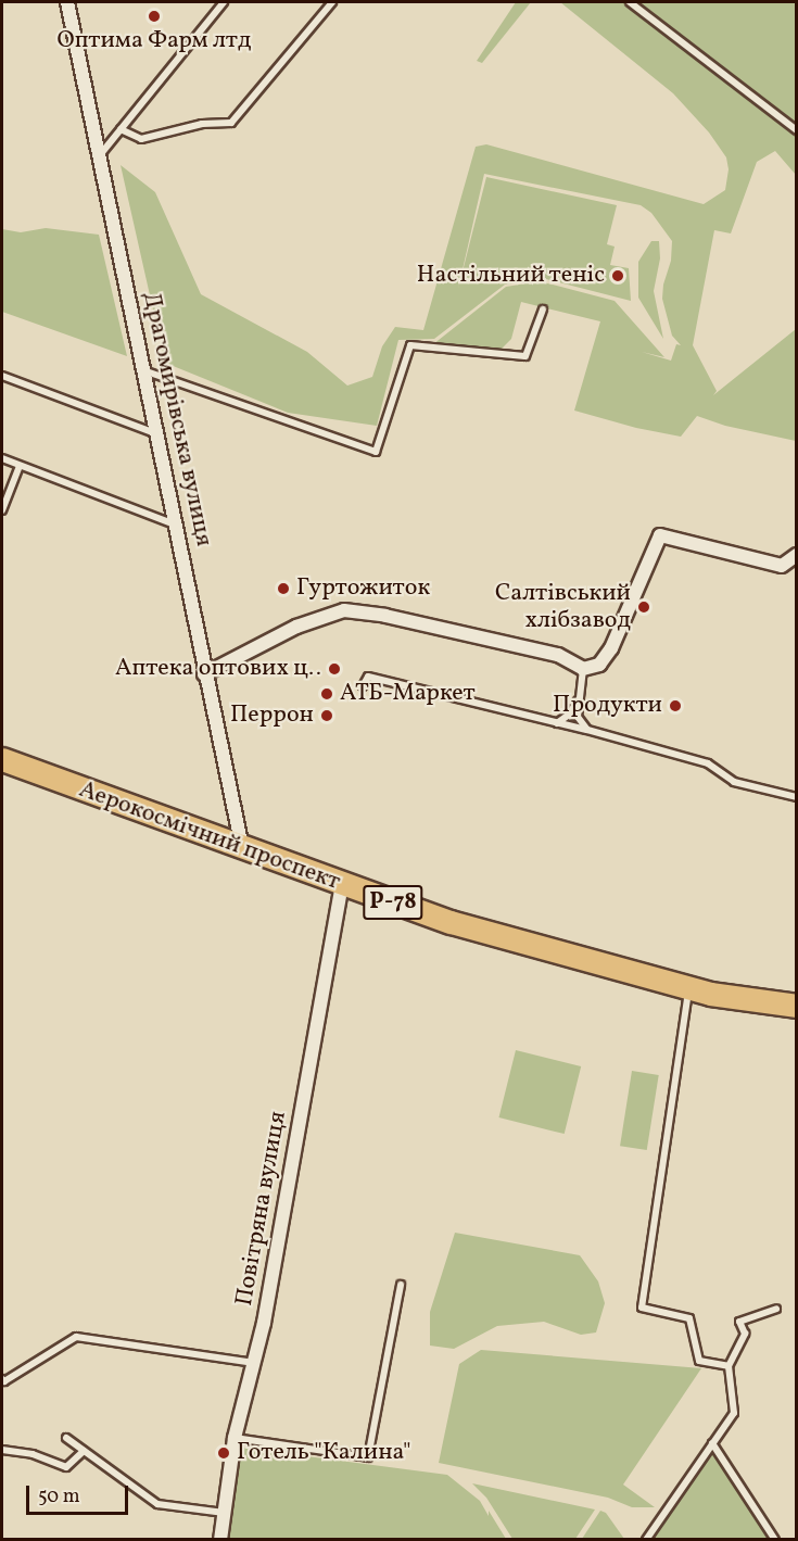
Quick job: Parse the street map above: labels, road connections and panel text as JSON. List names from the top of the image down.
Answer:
{
  "streets": {
    "highway": ["Аерокосмічний проспект", "Р-78"],
    "street": ["Драгомирівська вулиця", "Повітряна вулиця"]
  },
  "crossings": [
    ["Драгомирівська вулиця", "Аерокосмічний проспект"],
    ["Аерокосмічний проспект", "Повітряна вулиця"]
  ],
  "places": [
    "Оптима Фарм лтд",
    "Настільний теніс",
    "Гуртожиток",
    "Салтівський хлібзавод",
    "Аптека оптових ц‥",
    "АТБ-Маркет",
    "Продукти",
    "Перрон",
    "Готель \"Калина\""
  ],
  "scale_bar": "50 m"
}
